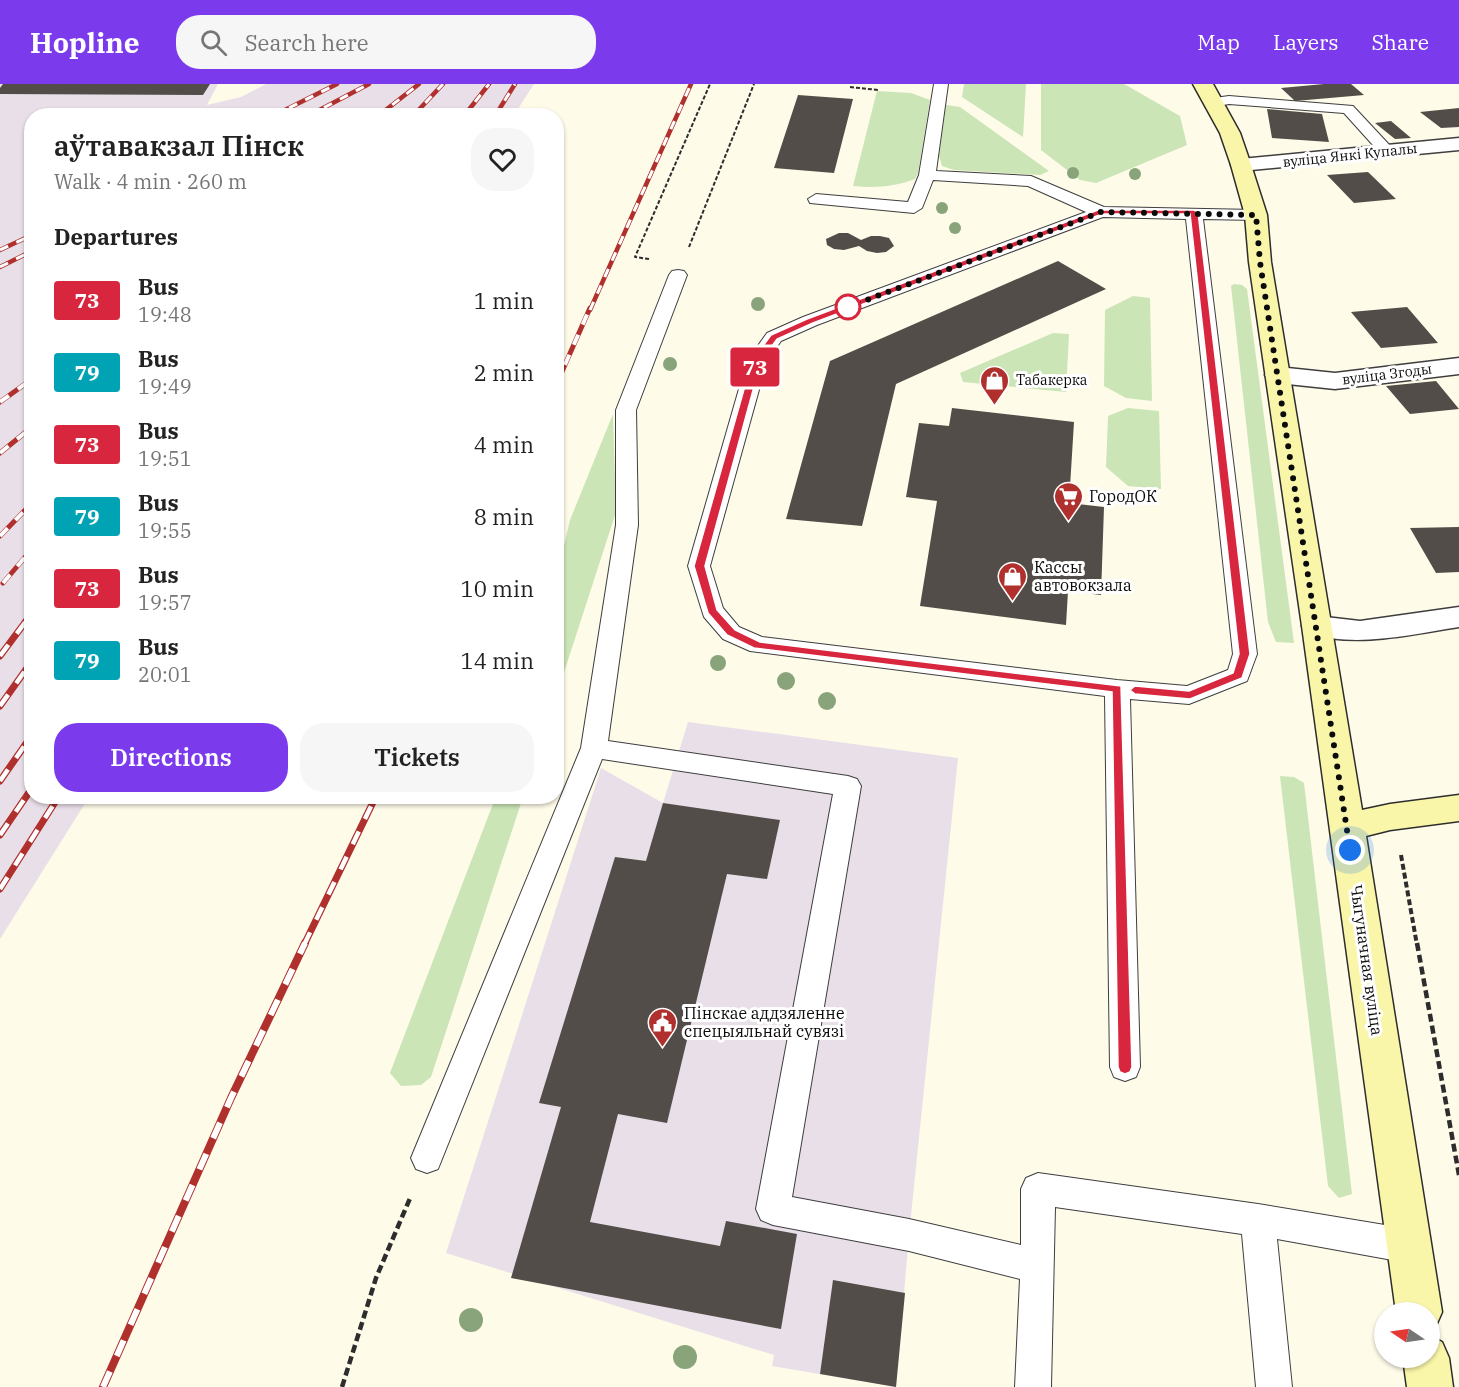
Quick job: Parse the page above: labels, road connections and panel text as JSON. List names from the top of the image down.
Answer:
{
  "streets": {
    "street": ["вуліца Янкі Купалы", "вуліца Згоды", "Чыгуначная вуліца"]
  },
  "crossings": [
    ["вуліца Янкі Купалы", "Чыгуначная вуліца"],
    ["вуліца Згоды", "Чыгуначная вуліца"]
  ],
  "places": {
    "shop": ["Табакерка", "Кассы автовокзала"],
    "supermarket": ["ГородОК"],
    "public building": ["Пінскае аддзяленне спецыяльнай сувязі"]
  },
  "lines": ["bus line 73"],
  "north": "left",
  "page": {
    "header": "Hopline",
    "search": "Search here",
    "nav": ["Map", "Layers", "Share"],
    "on_map": "73",
    "heading": [
      ["аўтавакзал Пінск", "Walk · 4 min · 260 m"],
      "Departures"
    ],
    "list": [
      {
        "mark": "73",
        "name": "Bus",
        "note": "19:48",
        "value": "1 min"
      },
      {
        "mark": "79",
        "name": "Bus",
        "note": "19:49",
        "value": "2 min"
      },
      {
        "mark": "73",
        "name": "Bus",
        "note": "19:51",
        "value": "4 min"
      },
      {
        "mark": "79",
        "name": "Bus",
        "note": "19:55",
        "value": "8 min"
      },
      {
        "mark": "73",
        "name": "Bus",
        "note": "19:57",
        "value": "10 min"
      },
      {
        "mark": "79",
        "name": "Bus",
        "note": "20:01",
        "value": "14 min"
      }
    ],
    "buttons": ["Directions", "Tickets"]
  }
}
